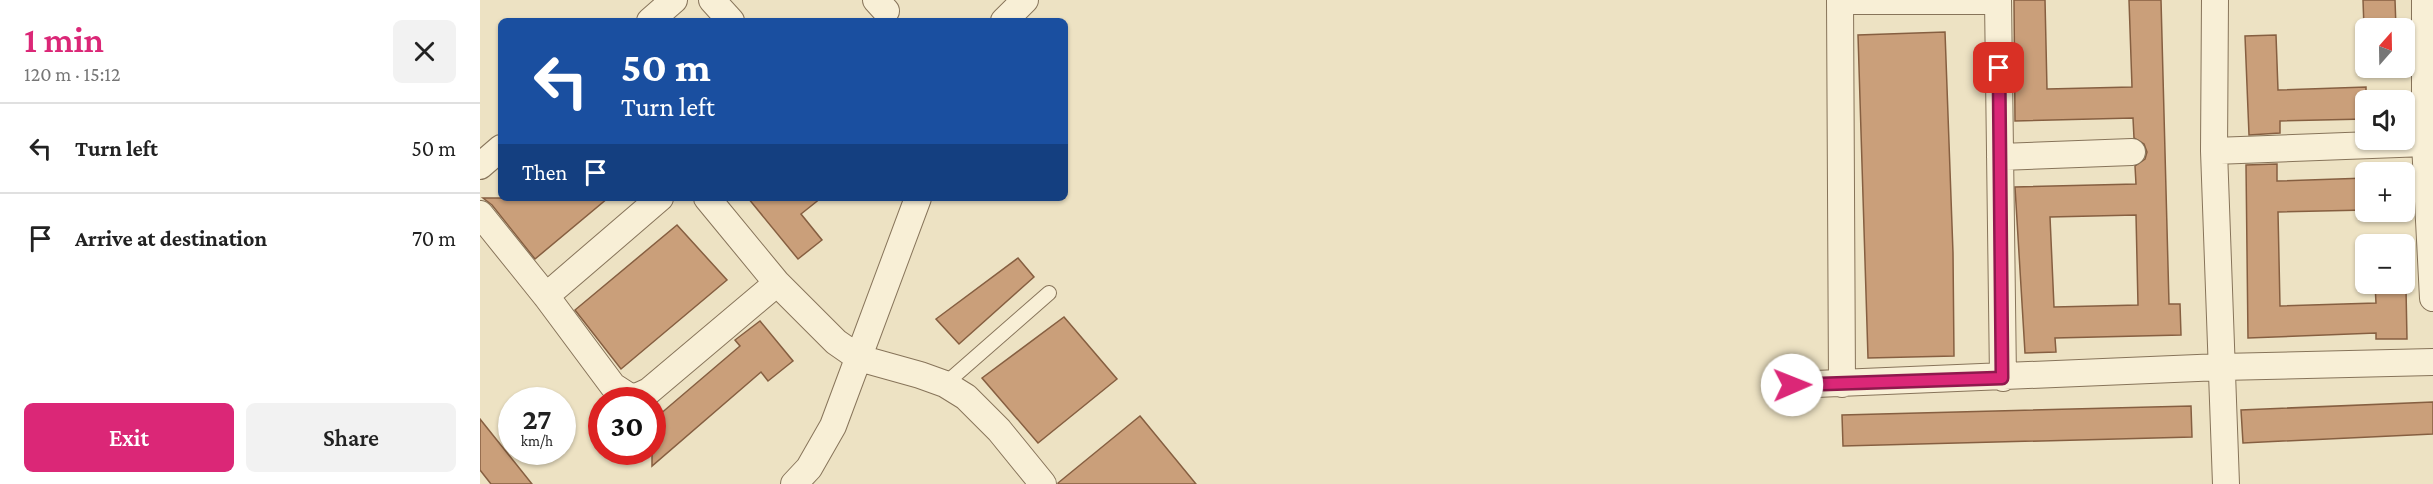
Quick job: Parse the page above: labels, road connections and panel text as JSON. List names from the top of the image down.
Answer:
{
  "north": "top",
  "page": {
    "heading": ["1 min", "120 m · 15:12"],
    "map_buttons": ["+", "−"],
    "turn": ["50 m", "Turn left"],
    "list": [
      {
        "name": "Turn left",
        "value": "50 m"
      },
      {
        "name": "Arrive at destination",
        "value": "70 m"
      }
    ],
    "then": "Then",
    "speed": "27 km/h",
    "limit": "30",
    "buttons": ["Exit", "Share"]
  }
}
